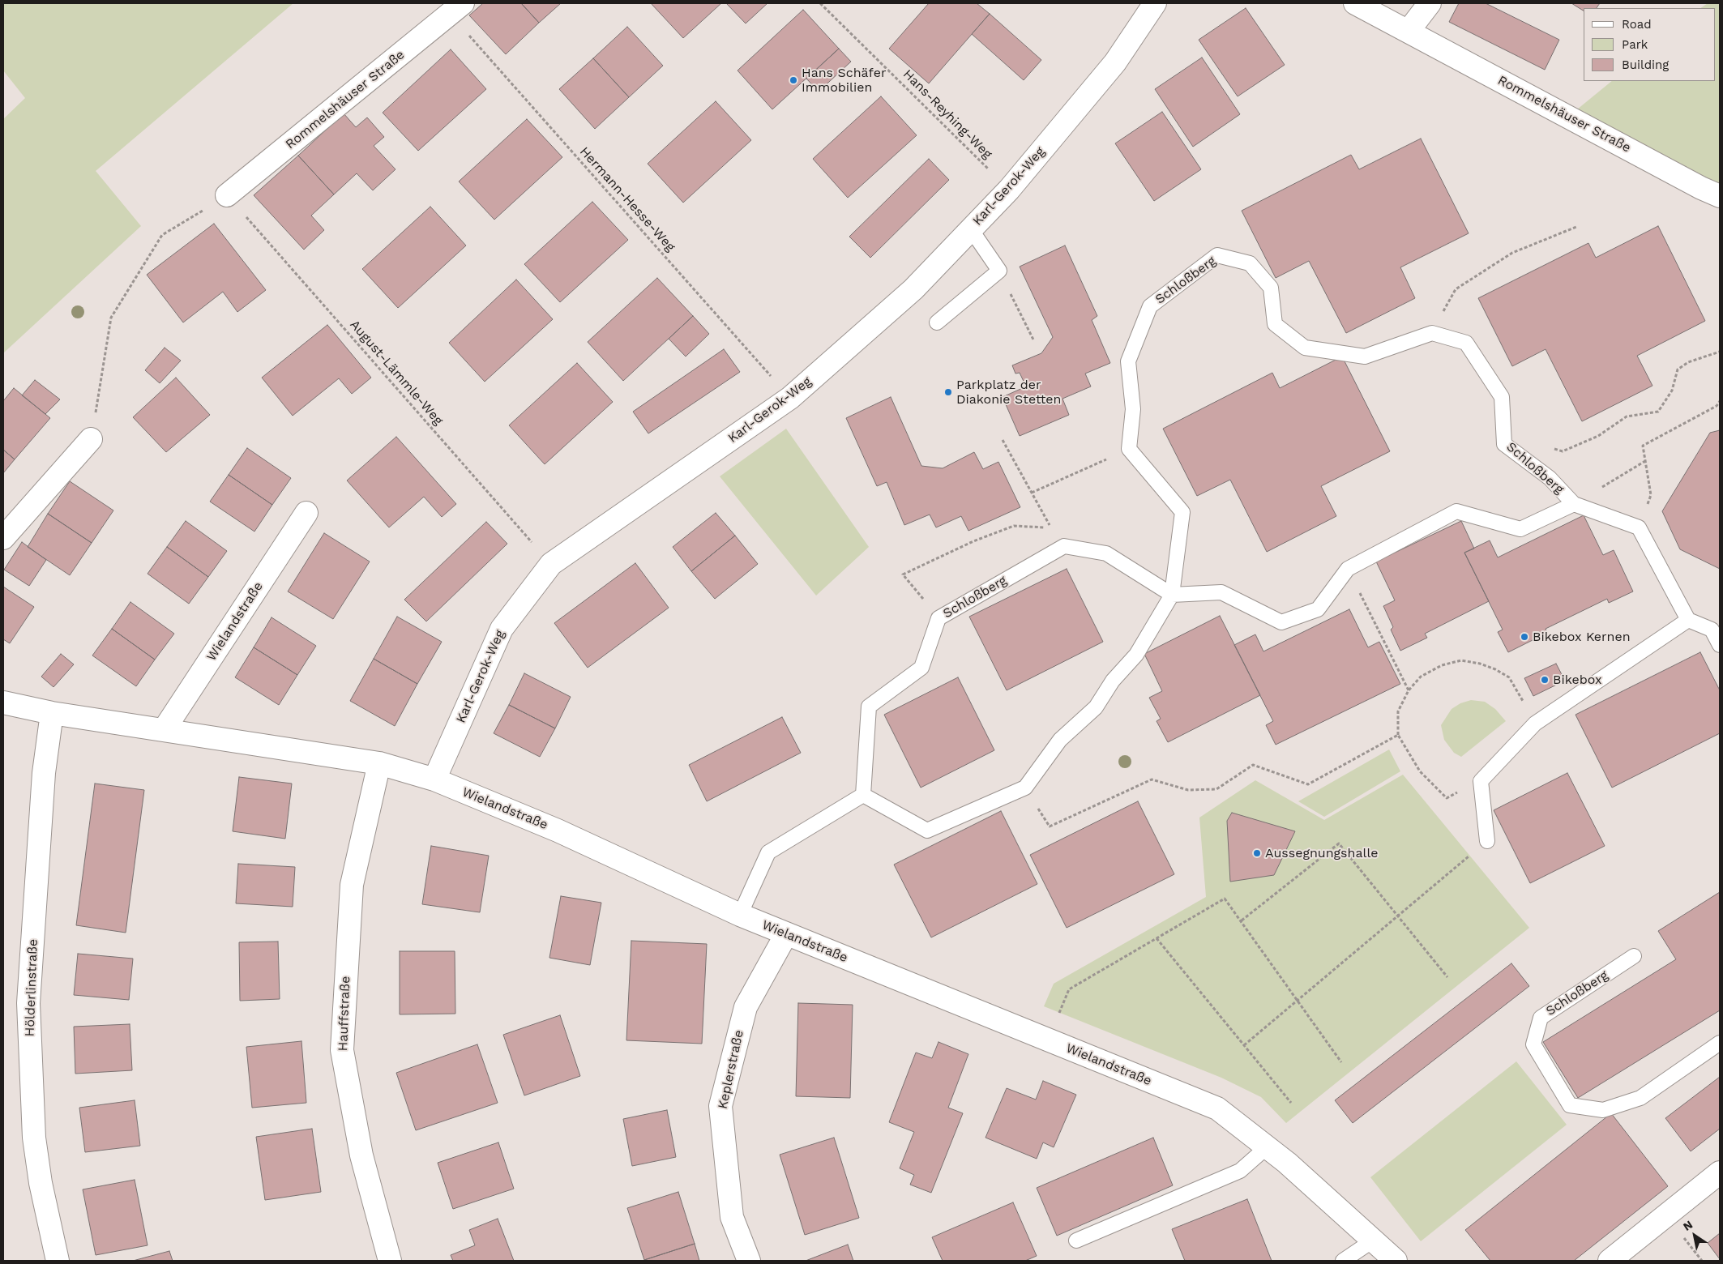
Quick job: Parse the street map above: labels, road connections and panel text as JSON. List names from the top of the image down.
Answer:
{
  "streets": {
    "street": [
      "Rommelshäuser Straße",
      "Karl-Gerok-Weg",
      "Wielandstraße",
      "Hölderlinstraße",
      "Hauffstraße",
      "Keplerstraße"
    ],
    "lane": ["Schloßberg"],
    "path": ["Hans-Reyhing-Weg", "Hermann-Hesse-Weg", "August-Lämmle-Weg"]
  },
  "crossings": [
    ["Rommelshäuser Straße", "Hermann-Hesse-Weg"],
    ["Rommelshäuser Straße", "August-Lämmle-Weg"],
    ["Hans-Reyhing-Weg", "Karl-Gerok-Weg"],
    ["Karl-Gerok-Weg", "Hermann-Hesse-Weg"],
    ["Karl-Gerok-Weg", "August-Lämmle-Weg"],
    ["Karl-Gerok-Weg", "Wielandstraße"],
    ["Wielandstraße", "Hölderlinstraße"],
    ["Wielandstraße", "Hauffstraße"],
    ["Wielandstraße", "Keplerstraße"]
  ],
  "places": [
    "Hans Schäfer Immobilien",
    "Parkplatz der Diakonie Stetten",
    "Bikebox Kernen",
    "Bikebox",
    "Aussegnungshalle"
  ],
  "legend": ["Road", "Park", "Building"],
  "north": "top left"
}
